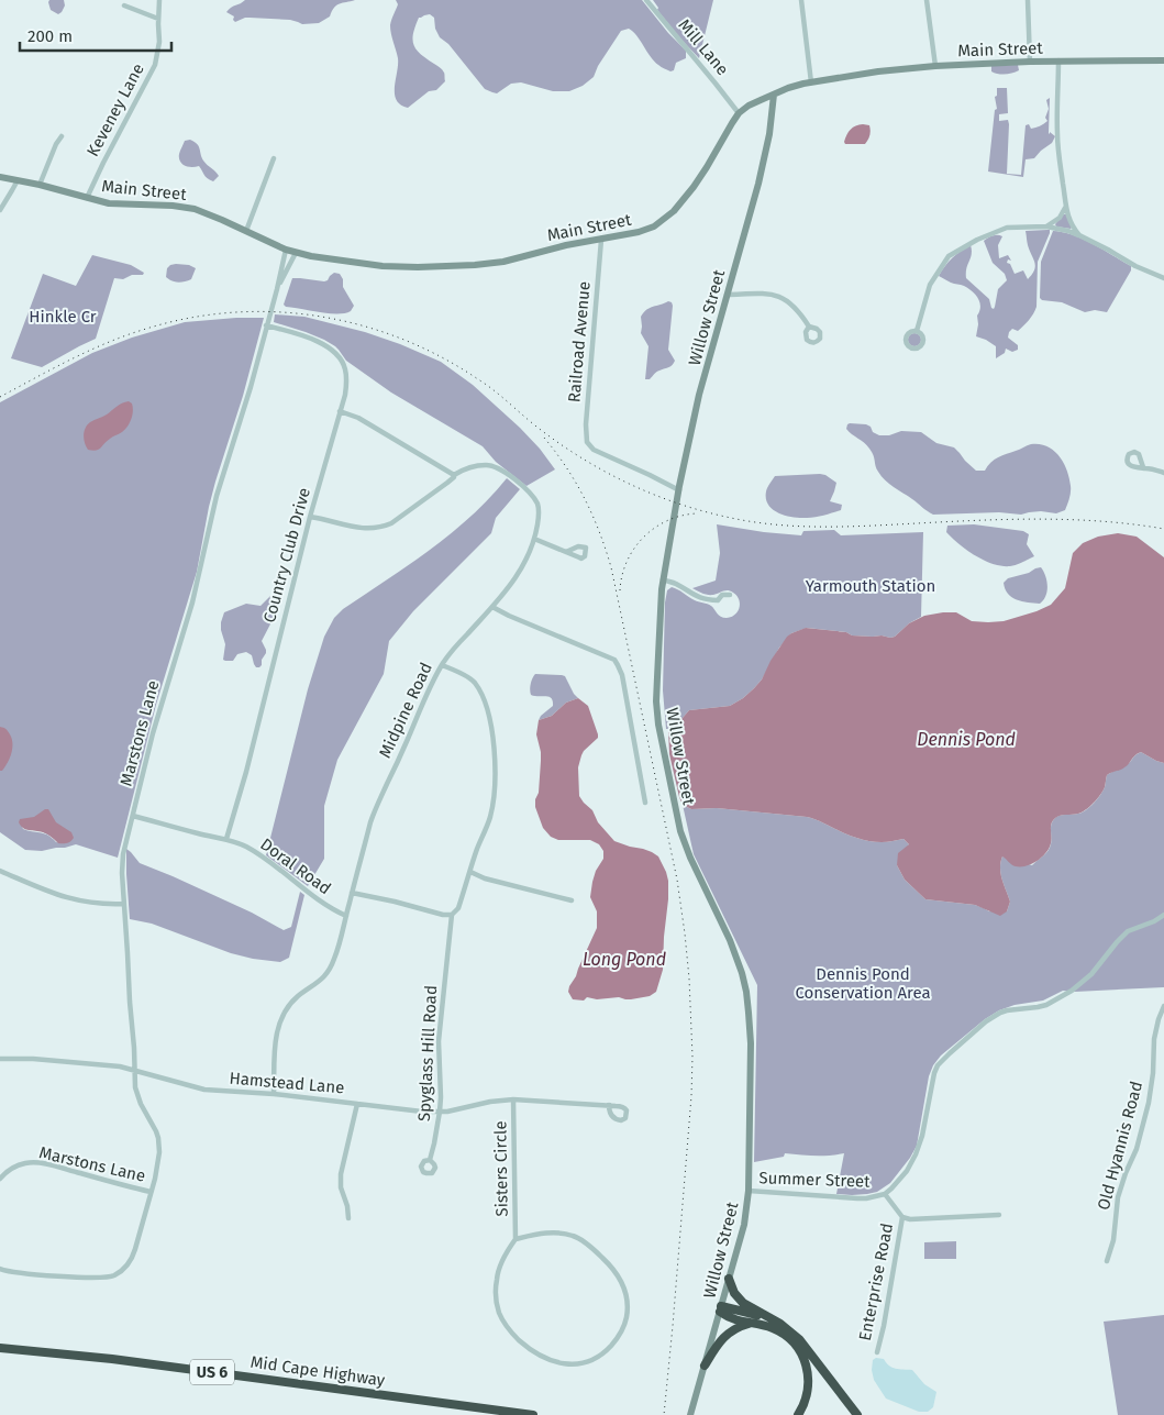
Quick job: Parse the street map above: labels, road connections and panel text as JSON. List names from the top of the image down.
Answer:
{
  "streets": {
    "highway": ["Mid Cape Highway", "US 6"],
    "main road": ["Main Street", "Willow Street"],
    "street": [
      "Mill Lane",
      "Keveney Lane",
      "Railroad Avenue",
      "Country Club Drive",
      "Midpine Road",
      "Marstons Lane",
      "Doral Road",
      "Spyglass Hill Road",
      "Hamstead Lane",
      "Old Hyannis Road",
      "Sisters Circle",
      "Summer Street",
      "Enterprise Road"
    ]
  },
  "crossings": [
    ["Mill Lane", "Main Street"],
    ["Main Street", "Keveney Lane"],
    ["Main Street", "Willow Street"],
    ["Main Street", "Railroad Avenue"],
    ["Main Street", "Marstons Lane"],
    ["Willow Street", "Railroad Avenue"],
    ["Willow Street", "Summer Street"],
    ["Country Club Drive", "Midpine Road"],
    ["Country Club Drive", "Marstons Lane"],
    ["Country Club Drive", "Doral Road"],
    ["Midpine Road", "Doral Road"],
    ["Midpine Road", "Spyglass Hill Road"],
    ["Midpine Road", "Hamstead Lane"],
    ["Marstons Lane", "Doral Road"],
    ["Marstons Lane", "Hamstead Lane"],
    ["Spyglass Hill Road", "Hamstead Lane"],
    ["Hamstead Lane", "Sisters Circle"]
  ],
  "water": ["Dennis Pond", "Long Pond"],
  "parks": ["Hinkle Cr", "Yarmouth Station", "Dennis Pond Conservation Area"],
  "scale_bar": "200 m"
}
